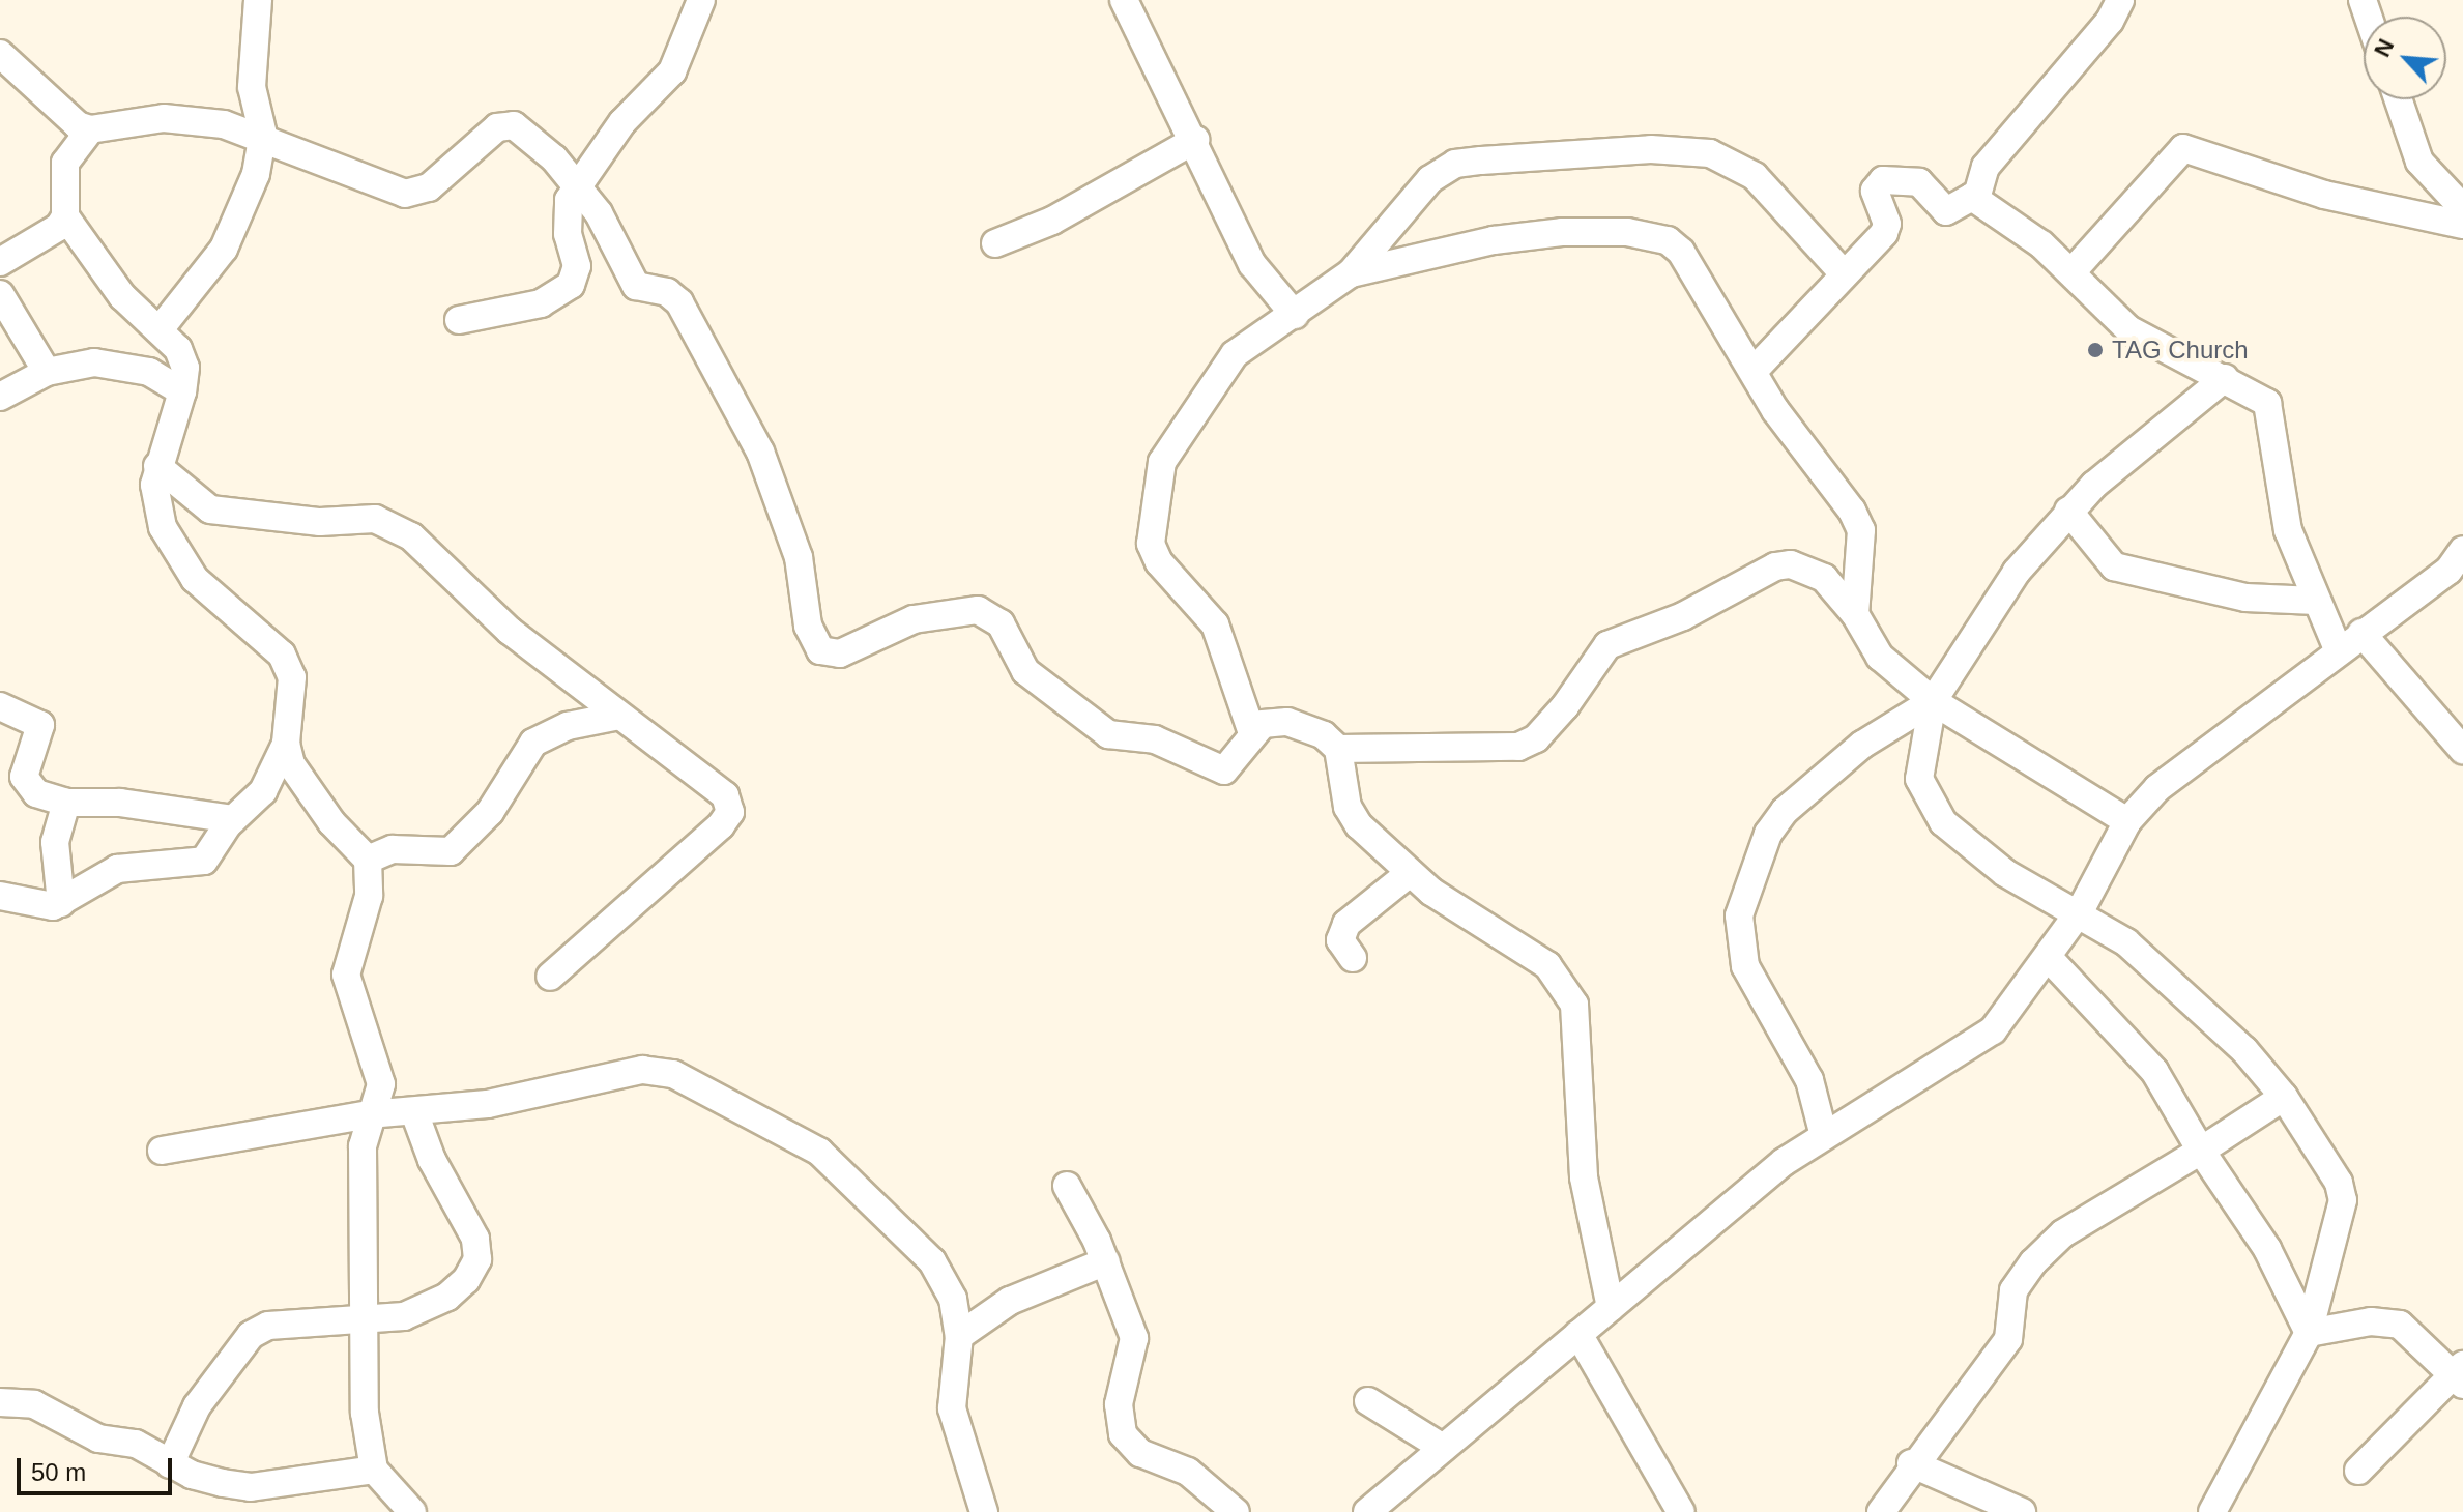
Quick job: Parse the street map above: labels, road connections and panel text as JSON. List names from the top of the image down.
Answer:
{
  "places": ["TAG Church"],
  "scale_bar": "50 m",
  "north": "top left"
}
